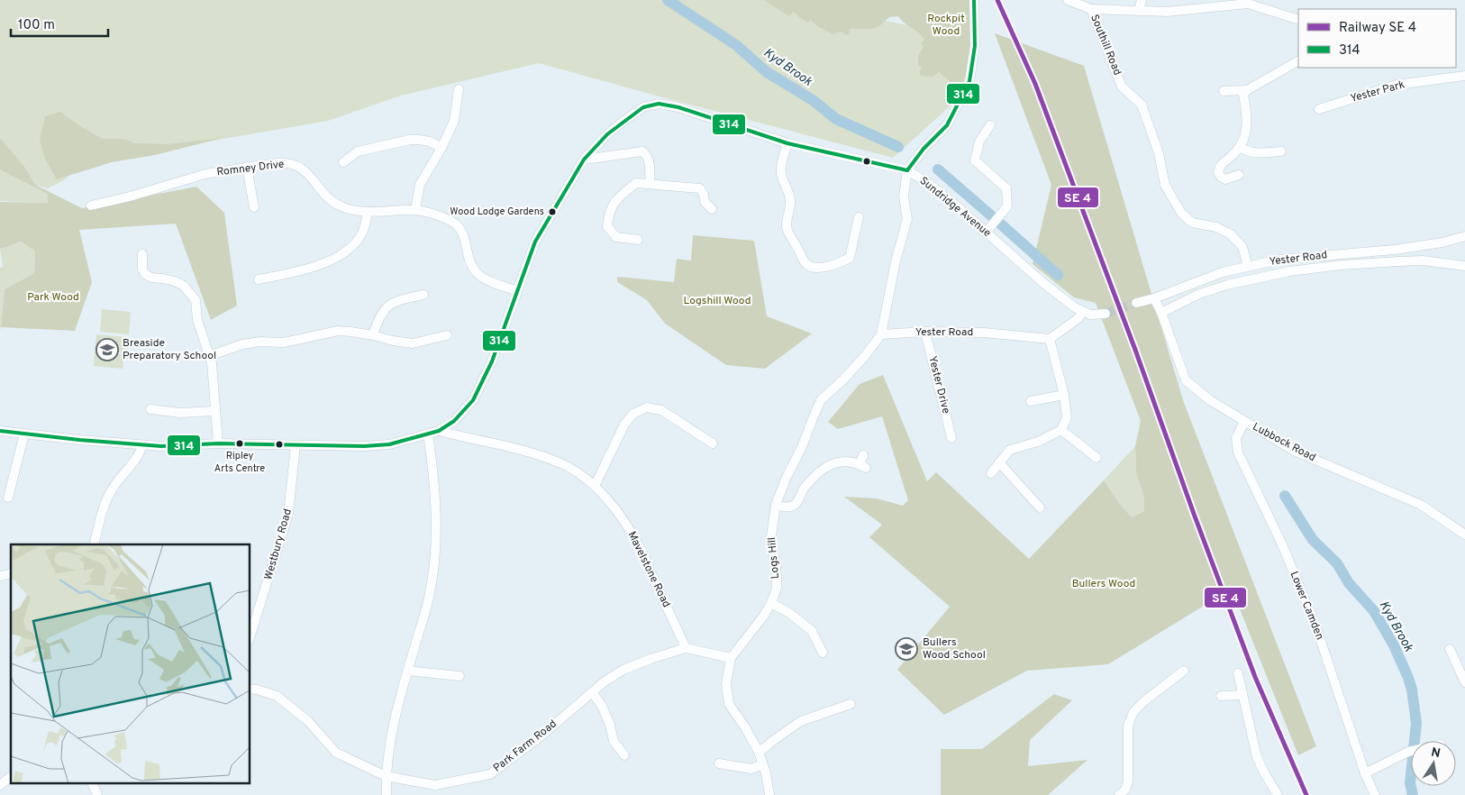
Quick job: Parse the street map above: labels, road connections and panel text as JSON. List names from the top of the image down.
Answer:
{
  "streets": {
    "street": [
      "Southill Road",
      "Yester Park",
      "Romney Drive",
      "Sundridge Avenue",
      "Yester Road",
      "Yester Drive",
      "Lubbock Road",
      "Westbury Road",
      "Logs Hill",
      "Mavelstone Road",
      "Lower Camden",
      "Park Farm Road"
    ]
  },
  "crossings": [
    ["Southill Road", "Yester Road"],
    ["Romney Drive", "Sundridge Avenue"],
    ["Sundridge Avenue", "Westbury Road"],
    ["Sundridge Avenue", "Logs Hill"],
    ["Sundridge Avenue", "Mavelstone Road"],
    ["Yester Road", "Yester Drive"],
    ["Yester Road", "Lubbock Road"],
    ["Yester Road", "Logs Hill"],
    ["Lubbock Road", "Lower Camden"],
    ["Logs Hill", "Park Farm Road"],
    ["Mavelstone Road", "Park Farm Road"]
  ],
  "water": ["Kyd Brook"],
  "parks": [
    "Rockpit Wood",
    "Park Wood",
    "Logshill Wood",
    "Bullers Wood"
  ],
  "places": {
    "other": ["Wood Lodge Gardens", "Ripley Arts Centre"],
    "school or university": ["Breaside Preparatory School", "Bullers Wood School"]
  },
  "lines": ["transit line 314"],
  "legend": ["Railway SE 4", "314"],
  "scale_bar": "100 m",
  "north": "top"
}
